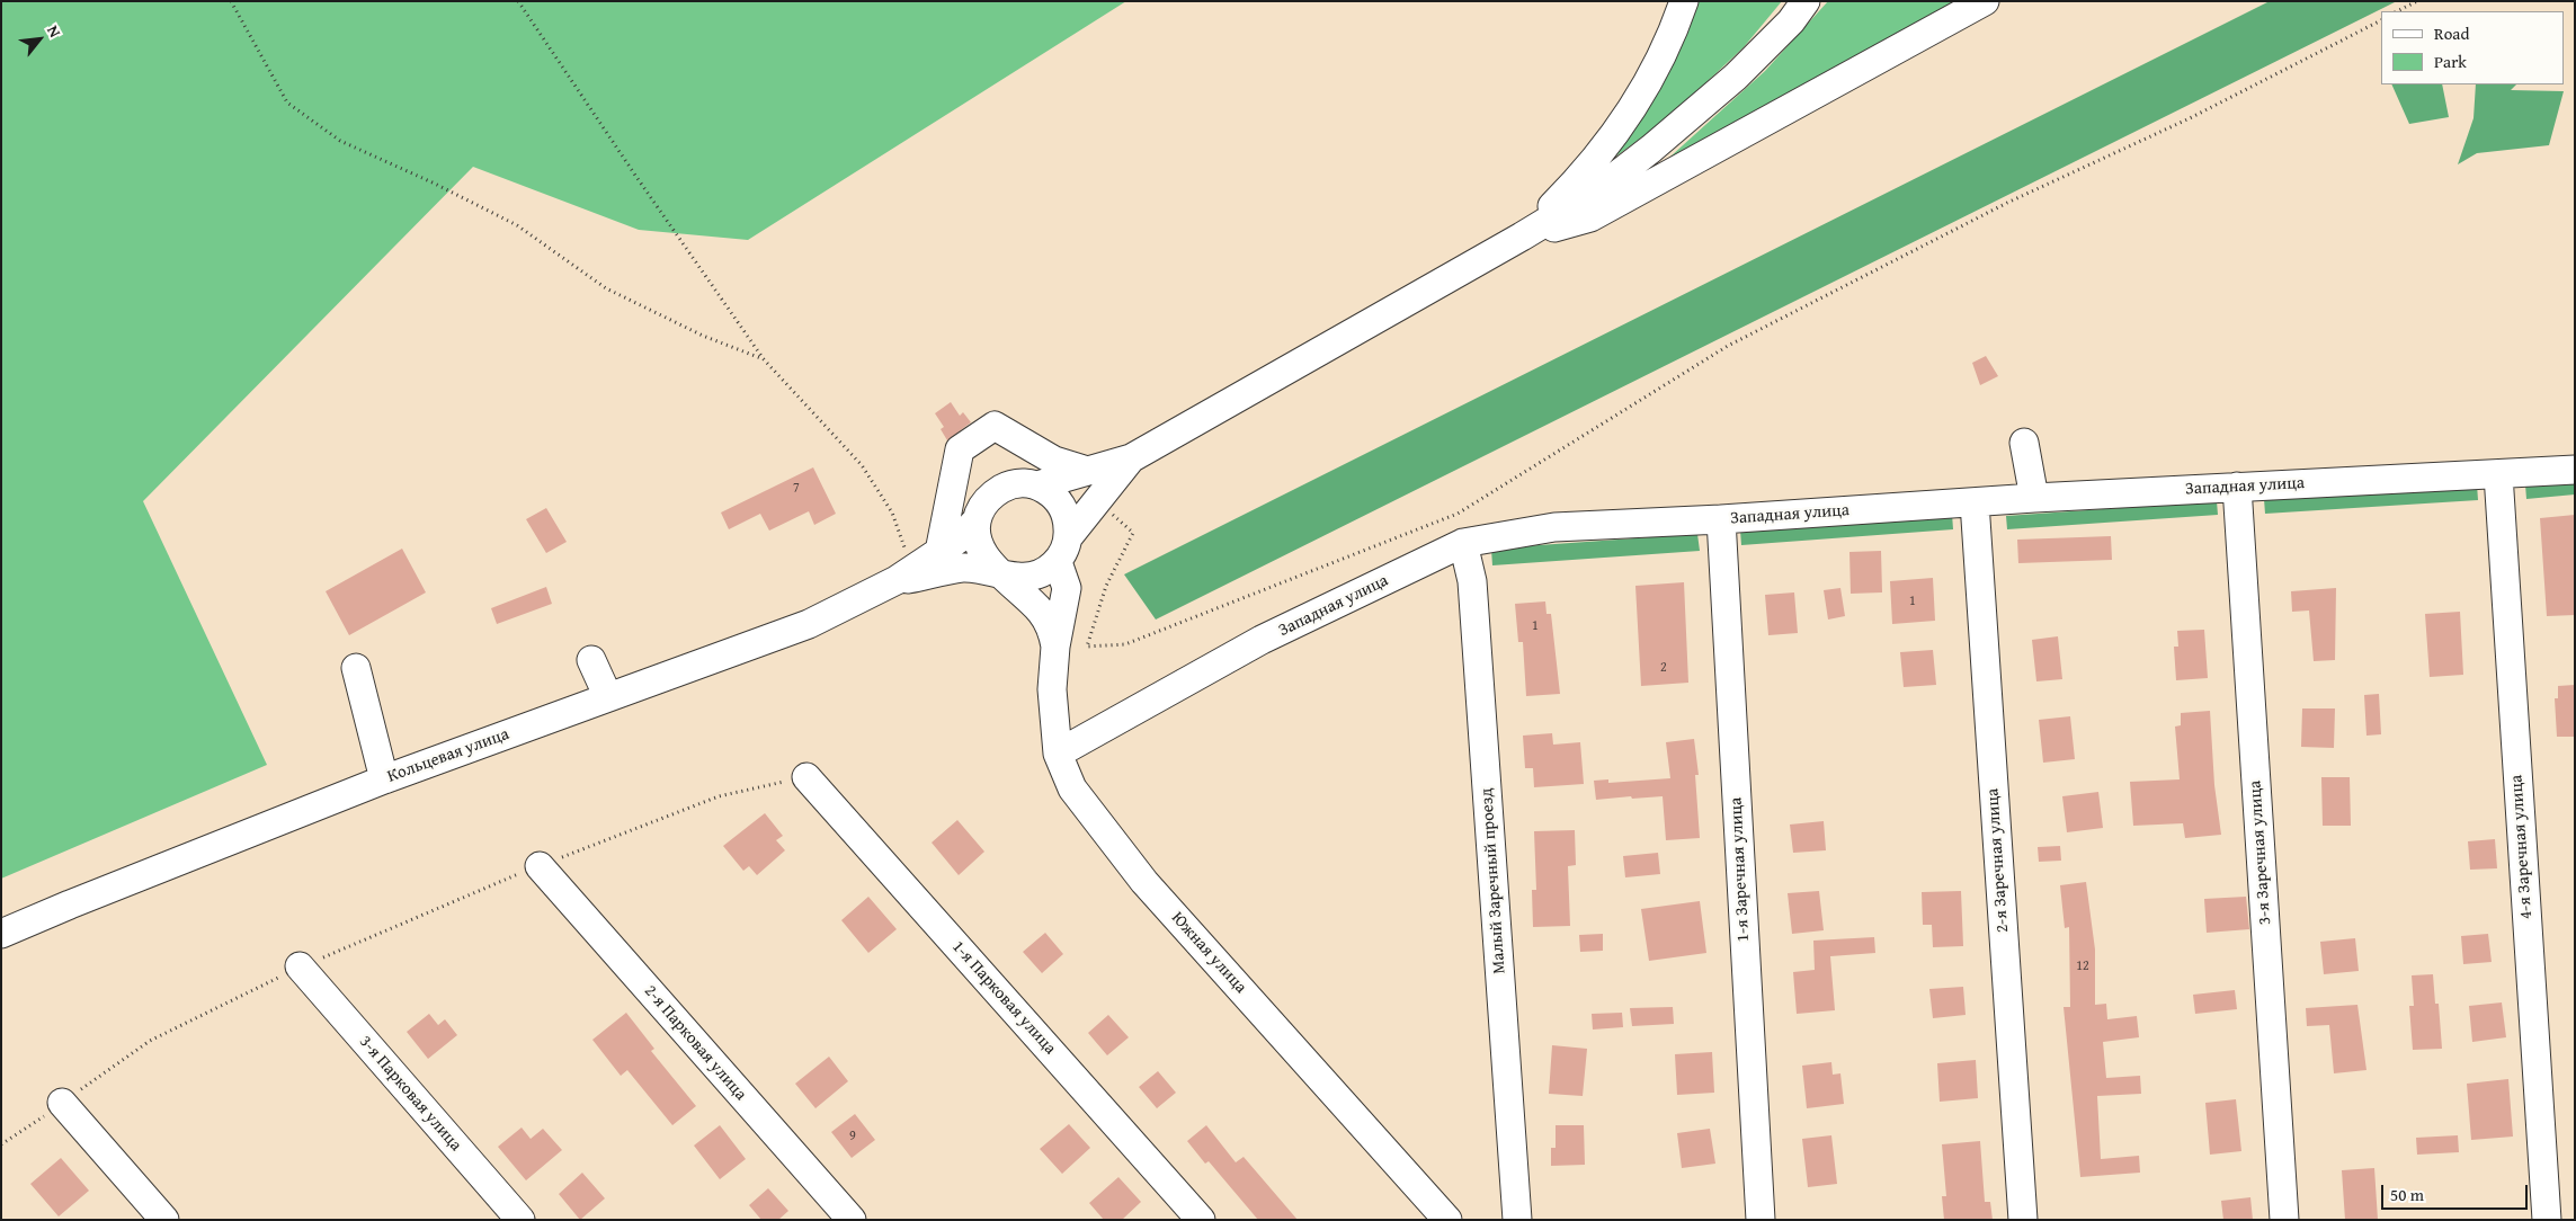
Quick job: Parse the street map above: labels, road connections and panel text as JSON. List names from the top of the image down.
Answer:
{
  "streets": {
    "street": [
      "Западная улица",
      "Кольцевая улица",
      "4-я Заречная улица",
      "3-я Заречная улица",
      "2-я Заречная улица",
      "1-я Заречная улица",
      "Малый Заречный проезд",
      "Южная улица",
      "1-я Парковая улица",
      "2-я Парковая улица",
      "3-я Парковая улица"
    ]
  },
  "crossings": [
    ["Западная улица", "4-я Заречная улица"],
    ["Западная улица", "3-я Заречная улица"],
    ["Западная улица", "2-я Заречная улица"],
    ["Западная улица", "1-я Заречная улица"],
    ["Западная улица", "Малый Заречный проезд"],
    ["Западная улица", "Южная улица"]
  ],
  "house_numbers": [
    "7",
    "1",
    "1",
    "2",
    "12",
    "9"
  ],
  "legend": ["Road", "Park"],
  "scale_bar": "50 m",
  "north": "top right"
}
